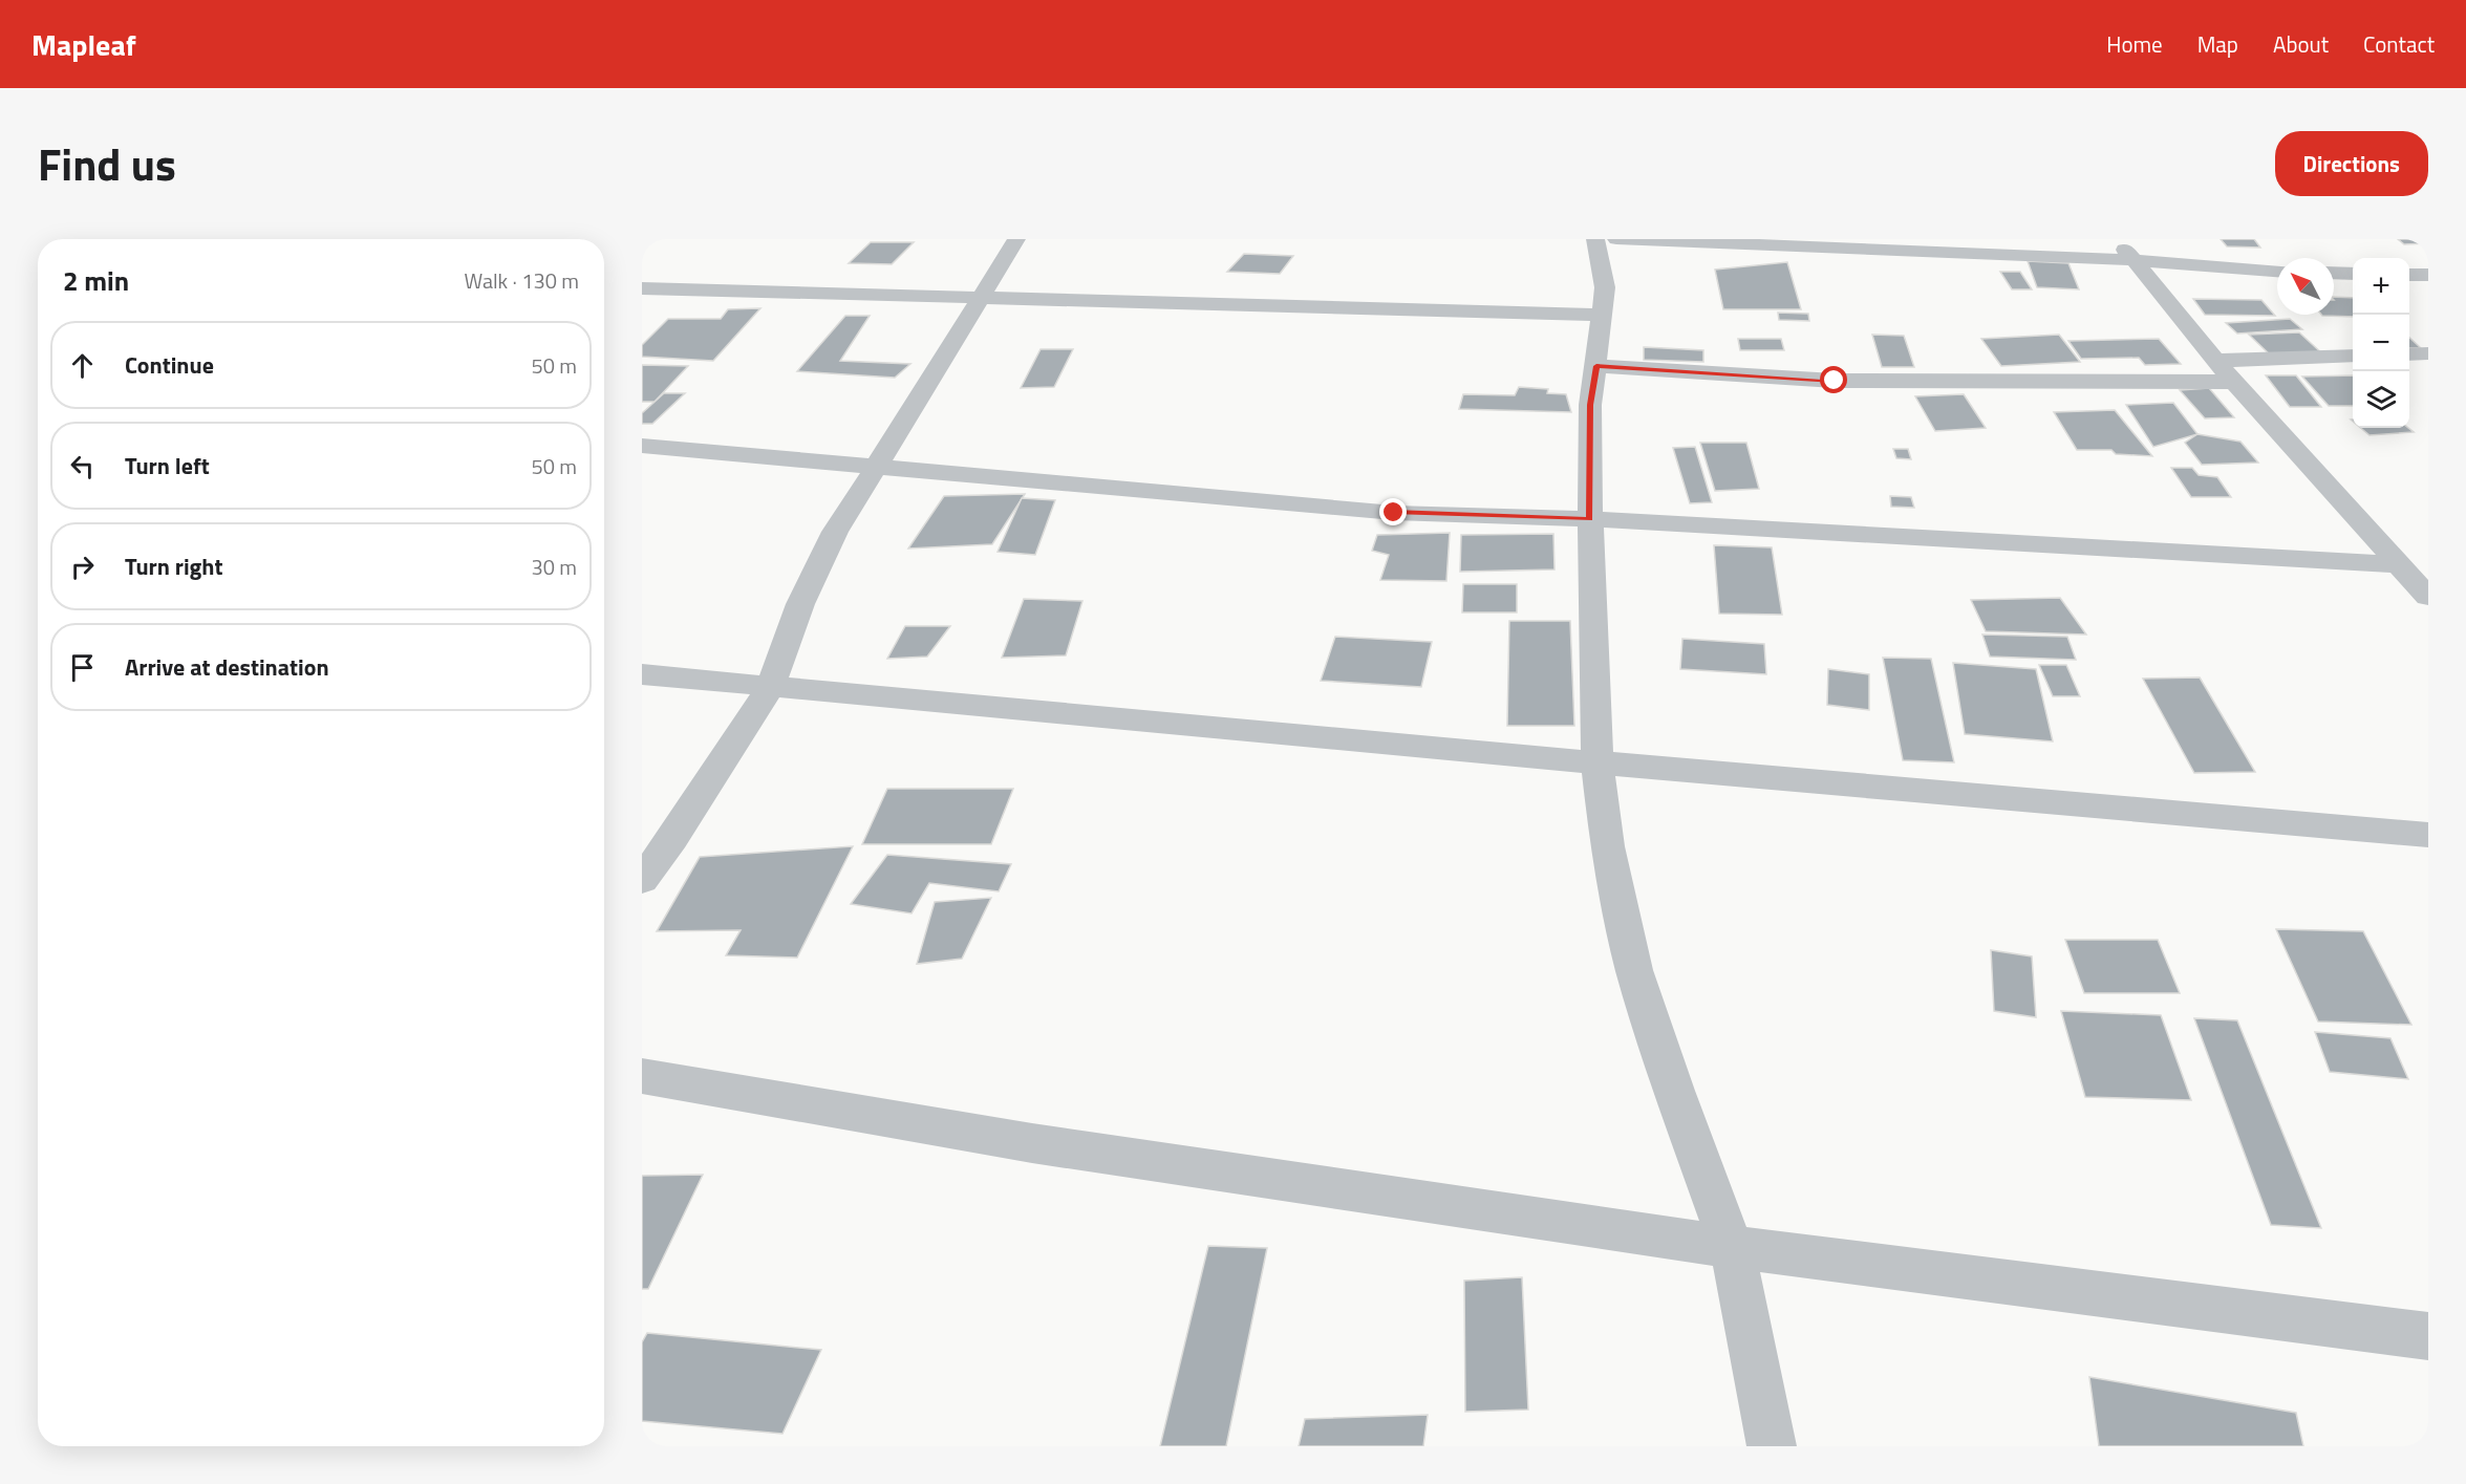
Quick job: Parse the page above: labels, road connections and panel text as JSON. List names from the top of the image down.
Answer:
{
  "north": "top left",
  "page": {
    "header": "Mapleaf",
    "nav": [
      "Home",
      "Map",
      "About",
      "Contact"
    ],
    "title": "Find us",
    "buttons": "Directions",
    "heading": ["2 min", "Walk · 130 m"],
    "map_buttons": ["+", "−"],
    "list": [
      ["Continue", "50 m"],
      ["Turn left", "50 m"],
      ["Turn right", "30 m"],
      "Arrive at destination"
    ]
  }
}
